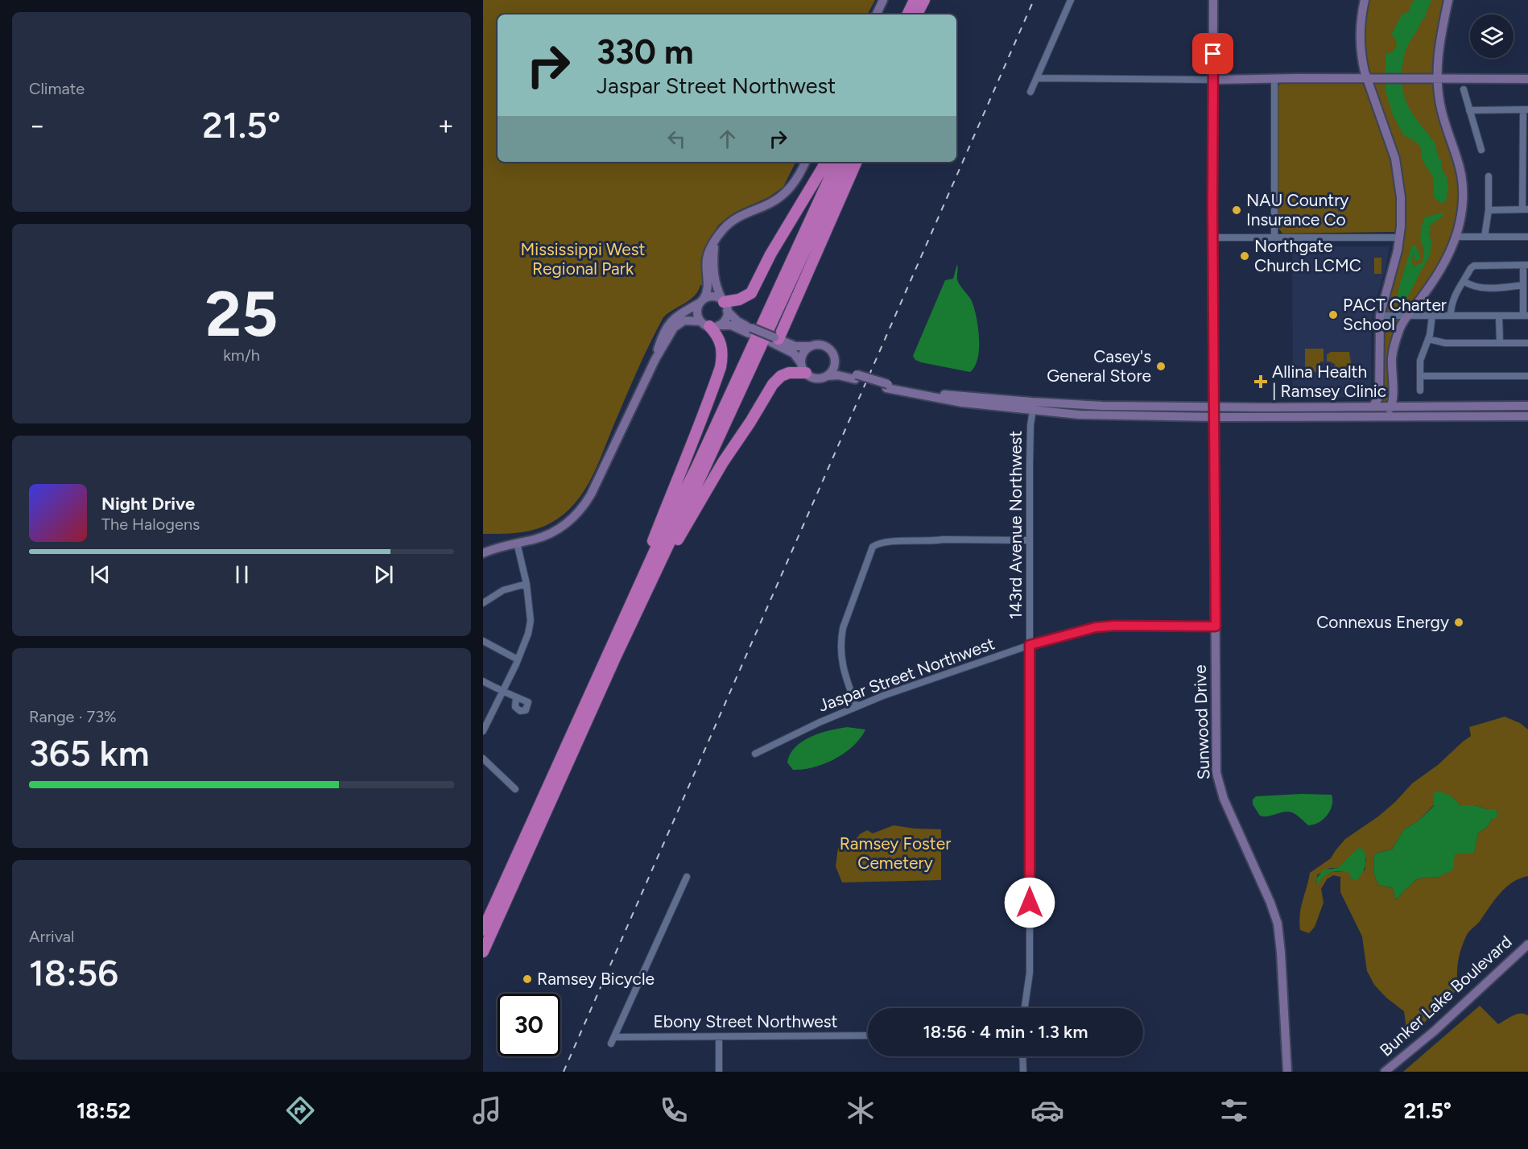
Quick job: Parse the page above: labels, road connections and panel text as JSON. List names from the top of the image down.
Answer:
{
  "streets": {
    "street": [
      "143rd Avenue Northwest",
      "Jaspar Street Northwest",
      "Sunwood Drive",
      "Bunker Lake Boulevard",
      "Ebony Street Northwest"
    ]
  },
  "crossings": [
    ["143rd Avenue Northwest", "Jaspar Street Northwest"],
    ["Jaspar Street Northwest", "Sunwood Drive"]
  ],
  "parks": ["Mississippi West Regional Park", "Ramsey Foster Cemetery"],
  "places": {
    "other": [
      "NAU Country Insurance Co",
      "Northgate Church LCMC",
      "PACT Charter School",
      "Casey's General Store",
      "Connexus Energy",
      "Ramsey Bicycle"
    ],
    "health": ["Allina Health | Ramsey Clinic"]
  },
  "page": {
    "tile": [
      "Climate",
      ["25", "km/h"],
      ["Range · 73%", "365 km"],
      ["Arrival", "18:56"]
    ],
    "turn": ["330 m", "Jaspar Street Northwest"],
    "heat": ["−", "21.5°", "+"],
    "song": ["Night Drive", "The Halogens"],
    "limit": "30",
    "trip": "18:56 · 4 min · 1.3 km",
    "tabs": ["18:52", "21.5°"]
  }
}
